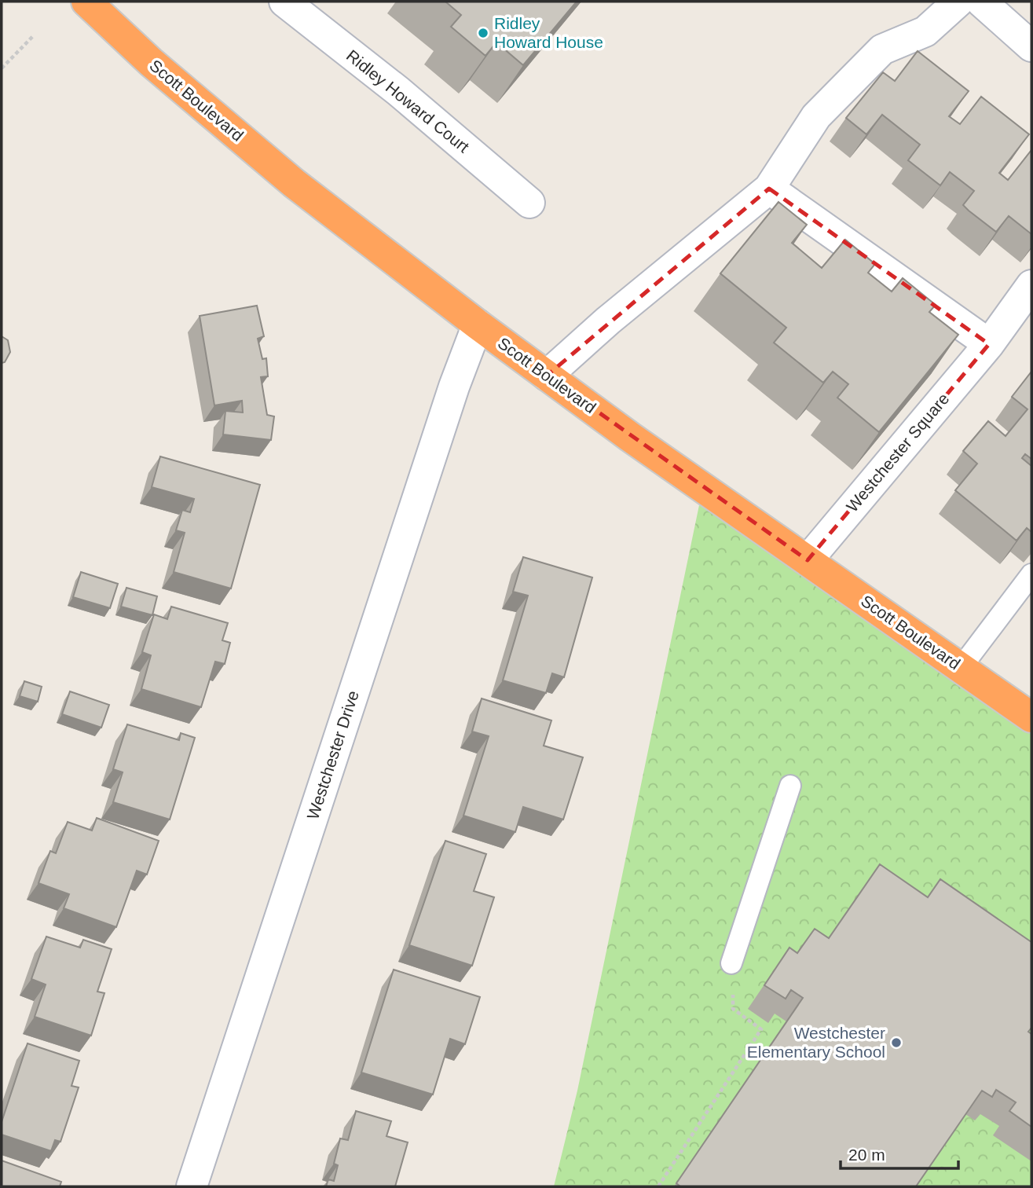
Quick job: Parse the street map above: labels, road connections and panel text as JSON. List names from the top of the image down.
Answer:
{
  "streets": {
    "highway": ["Scott Boulevard"],
    "street": ["Ridley Howard Court", "Westchester Square", "Westchester Drive"]
  },
  "crossings": [
    ["Scott Boulevard", "Westchester Square"],
    ["Scott Boulevard", "Westchester Drive"]
  ],
  "places": ["Ridley Howard House", "Westchester Elementary School"],
  "scale_bar": "20 m"
}
